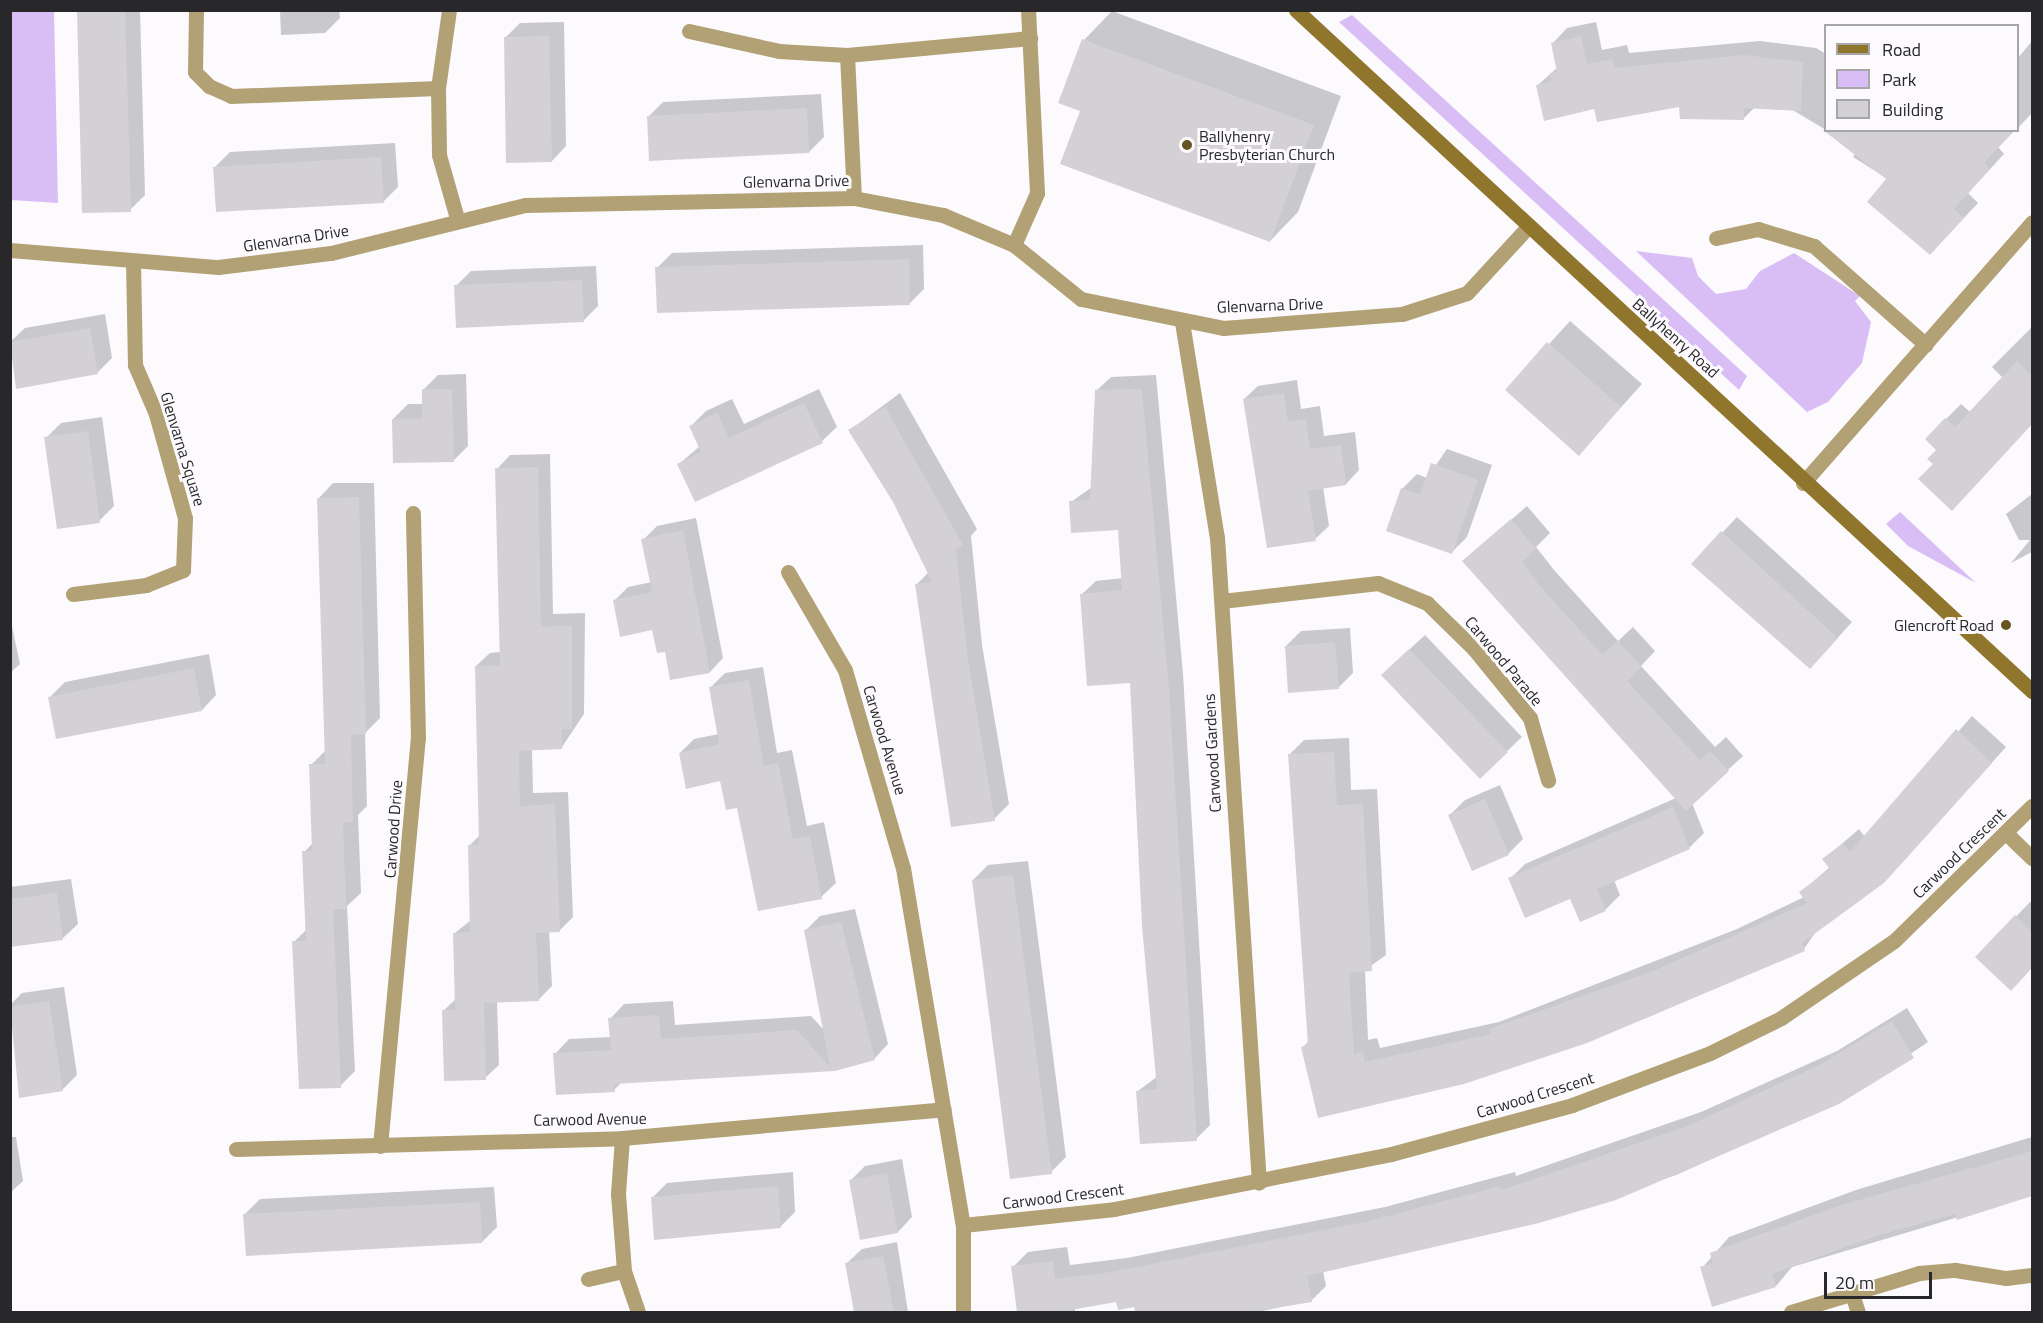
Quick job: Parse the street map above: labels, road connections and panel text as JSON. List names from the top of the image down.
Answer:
{
  "streets": {
    "main road": ["Ballyhenry Road"],
    "street": [
      "Glenvarna Drive",
      "Glenvarna Square",
      "Carwood Parade",
      "Carwood Avenue",
      "Carwood Gardens",
      "Carwood Drive",
      "Carwood Crescent"
    ]
  },
  "crossings": [
    ["Glenvarna Drive", "Ballyhenry Road"],
    ["Glenvarna Drive", "Glenvarna Square"],
    ["Glenvarna Drive", "Carwood Gardens"],
    ["Carwood Parade", "Carwood Gardens"],
    ["Carwood Avenue", "Carwood Drive"],
    ["Carwood Avenue", "Carwood Crescent"],
    ["Carwood Gardens", "Carwood Crescent"]
  ],
  "places": ["Ballyhenry Presbyterian Church", "Glencroft Road"],
  "legend": ["Road", "Park", "Building"],
  "scale_bar": "20 m"
}
